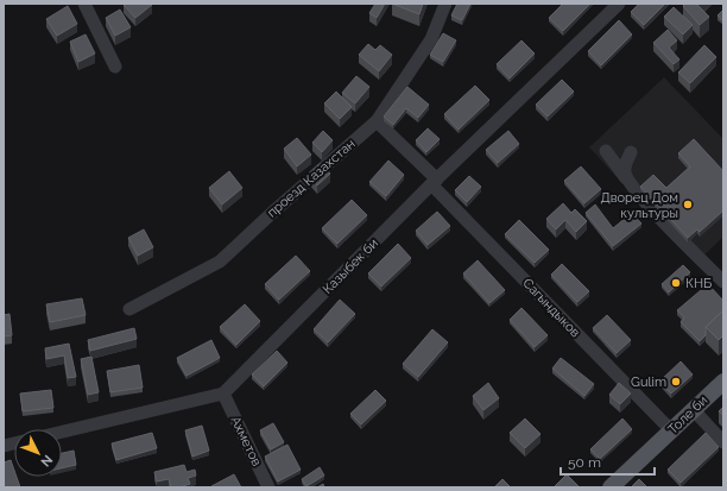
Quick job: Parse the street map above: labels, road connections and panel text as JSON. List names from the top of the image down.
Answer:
{
  "streets": {
    "main road": ["Толе би"],
    "street": [
      "проезд Казахстан",
      "Казыбек би",
      "Сагындыков",
      "Ахметов"
    ]
  },
  "crossings": [
    ["проезд Казахстан", "Сагындыков"],
    ["Казыбек би", "Сагындыков"],
    ["Казыбек би", "Ахметов"],
    ["Сагындыков", "Толе би"]
  ],
  "places": ["Дворец Дом культуры", "КНБ", "Gulim"],
  "scale_bar": "50 m",
  "north": "bottom right"
}
